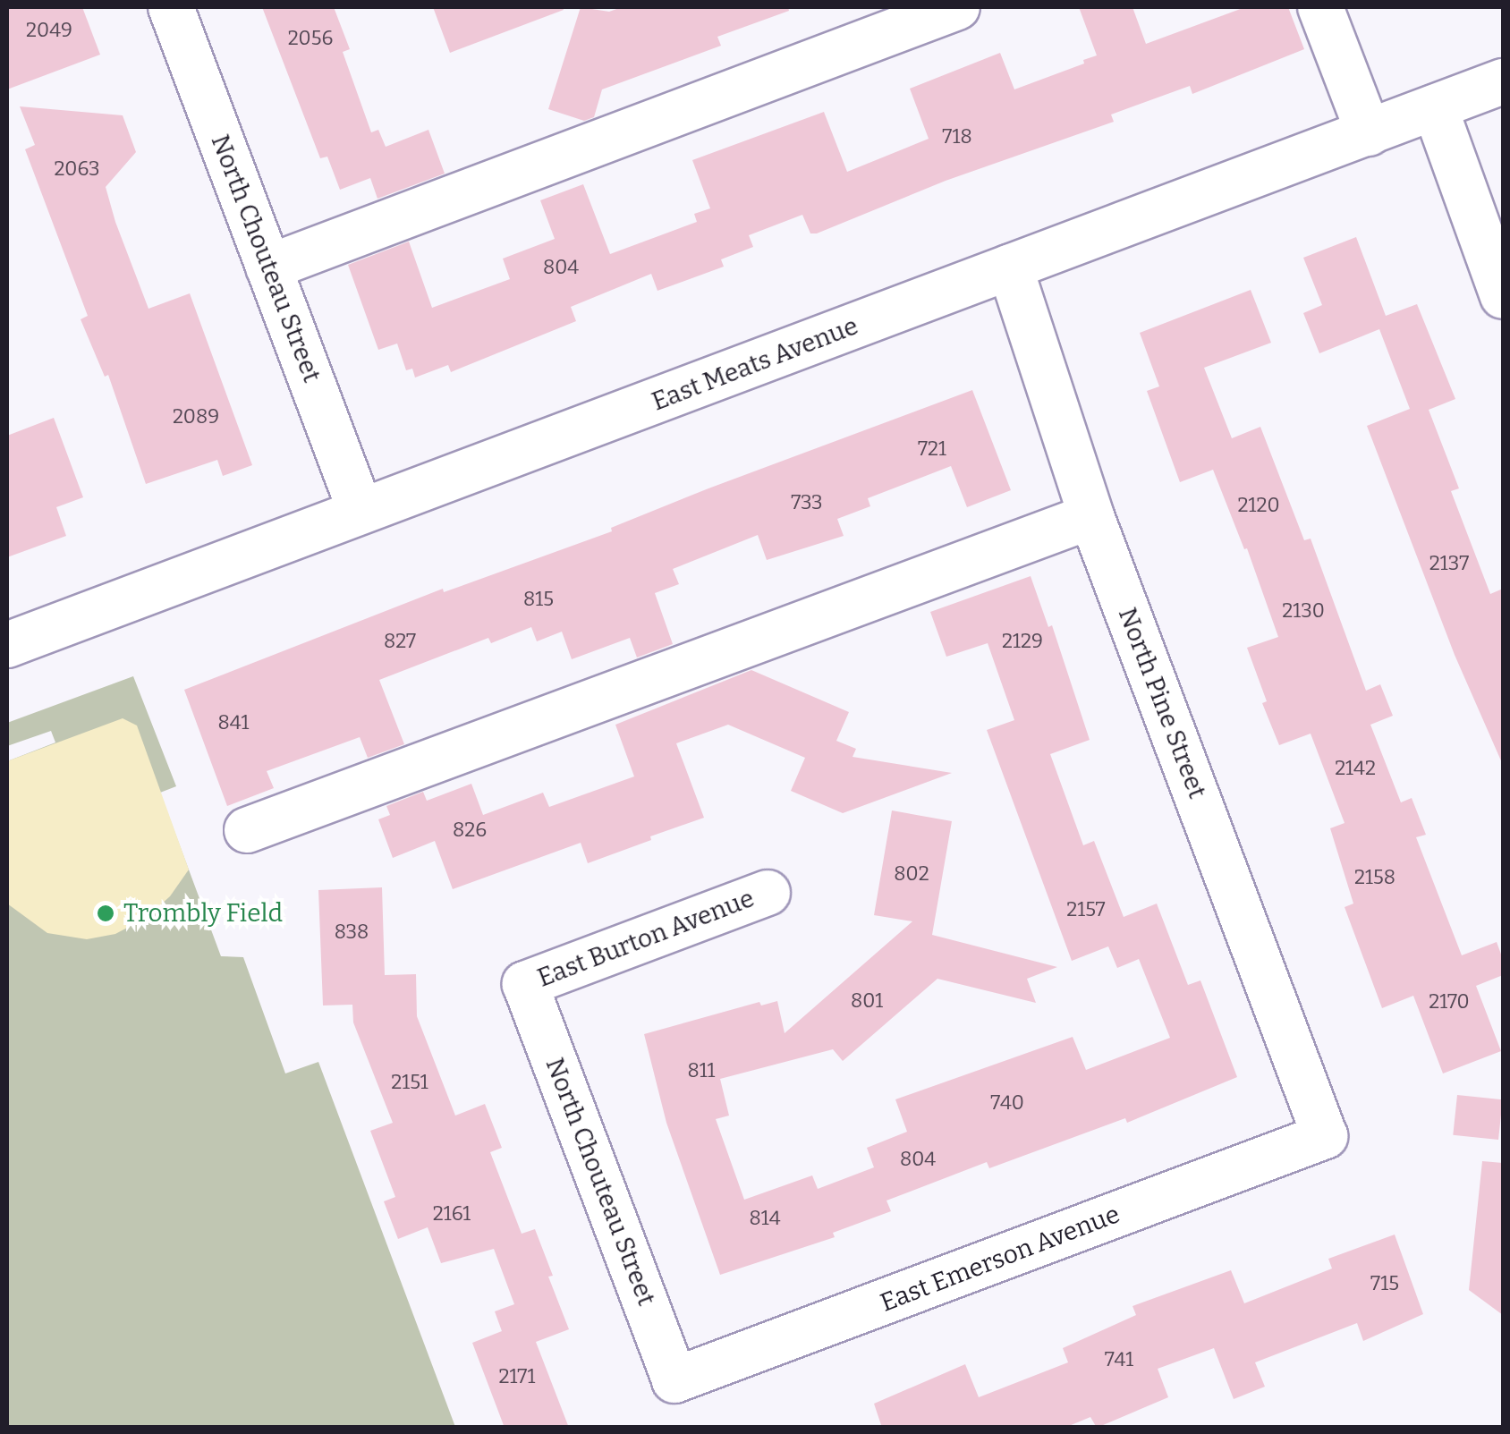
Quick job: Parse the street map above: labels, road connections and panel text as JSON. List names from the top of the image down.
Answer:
{
  "streets": {
    "street": [
      "North Chouteau Street",
      "East Meats Avenue",
      "North Pine Street",
      "East Burton Avenue",
      "East Emerson Avenue"
    ]
  },
  "crossings": [
    ["North Chouteau Street", "East Meats Avenue"],
    ["North Chouteau Street", "East Burton Avenue"],
    ["North Chouteau Street", "East Emerson Avenue"],
    ["East Meats Avenue", "North Pine Street"],
    ["North Pine Street", "East Emerson Avenue"]
  ],
  "places": ["Trombly Field"],
  "house_numbers": [
    "2049",
    "2056",
    "718",
    "2063",
    "804",
    "2089",
    "721",
    "733",
    "2120",
    "2137",
    "815",
    "2130",
    "827",
    "2129",
    "841",
    "2142",
    "826",
    "802",
    "2158",
    "2157",
    "838",
    "801",
    "2170",
    "811",
    "2151",
    "740",
    "804",
    "2161",
    "814",
    "715",
    "741",
    "2171"
  ]
}
